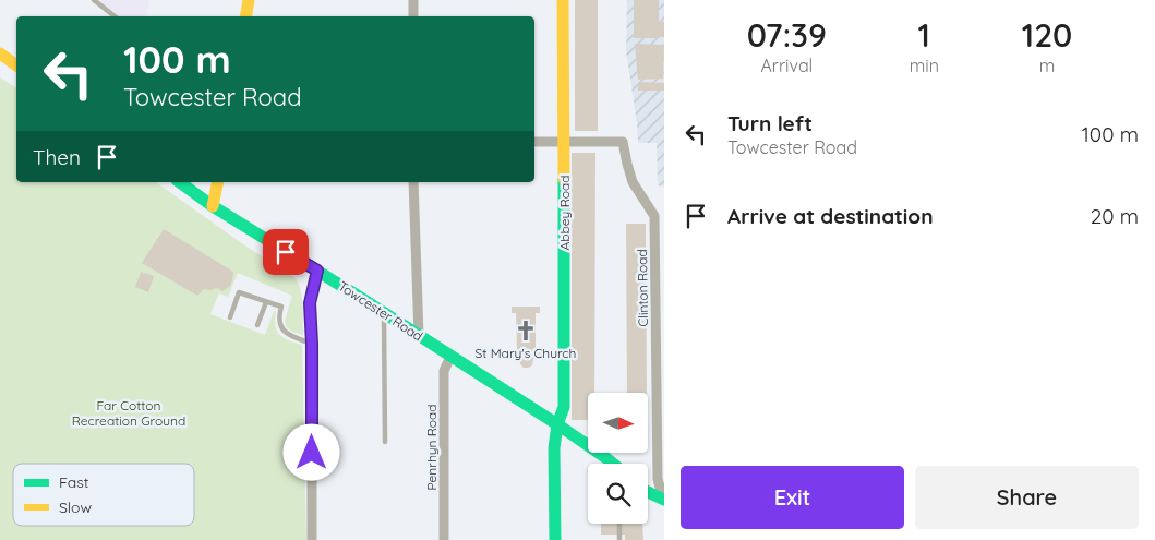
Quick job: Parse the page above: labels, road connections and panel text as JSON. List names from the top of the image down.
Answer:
{
  "streets": {
    "main road": ["Abbey Road", "Towcester Road"],
    "street": ["Clinton Road", "Penrhyn Road"]
  },
  "crossings": [
    ["Abbey Road", "Clinton Road"],
    ["Abbey Road", "Towcester Road"],
    ["Towcester Road", "Penrhyn Road"]
  ],
  "parks": ["Far Cotton Recreation Ground"],
  "places": {
    "church": ["St Mary's Church"]
  },
  "legend": ["Fast", "Slow"],
  "north": "right",
  "page": {
    "eta": [
      "07:39",
      "Arrival",
      "1",
      "min",
      "120",
      "m"
    ],
    "turn": ["100 m", "Towcester Road"],
    "list": [
      {
        "name": "Turn left",
        "note": "Towcester Road",
        "value": "100 m"
      },
      {
        "name": "Arrive at destination",
        "value": "20 m"
      }
    ],
    "then": "Then",
    "buttons": ["Exit", "Share"]
  }
}
